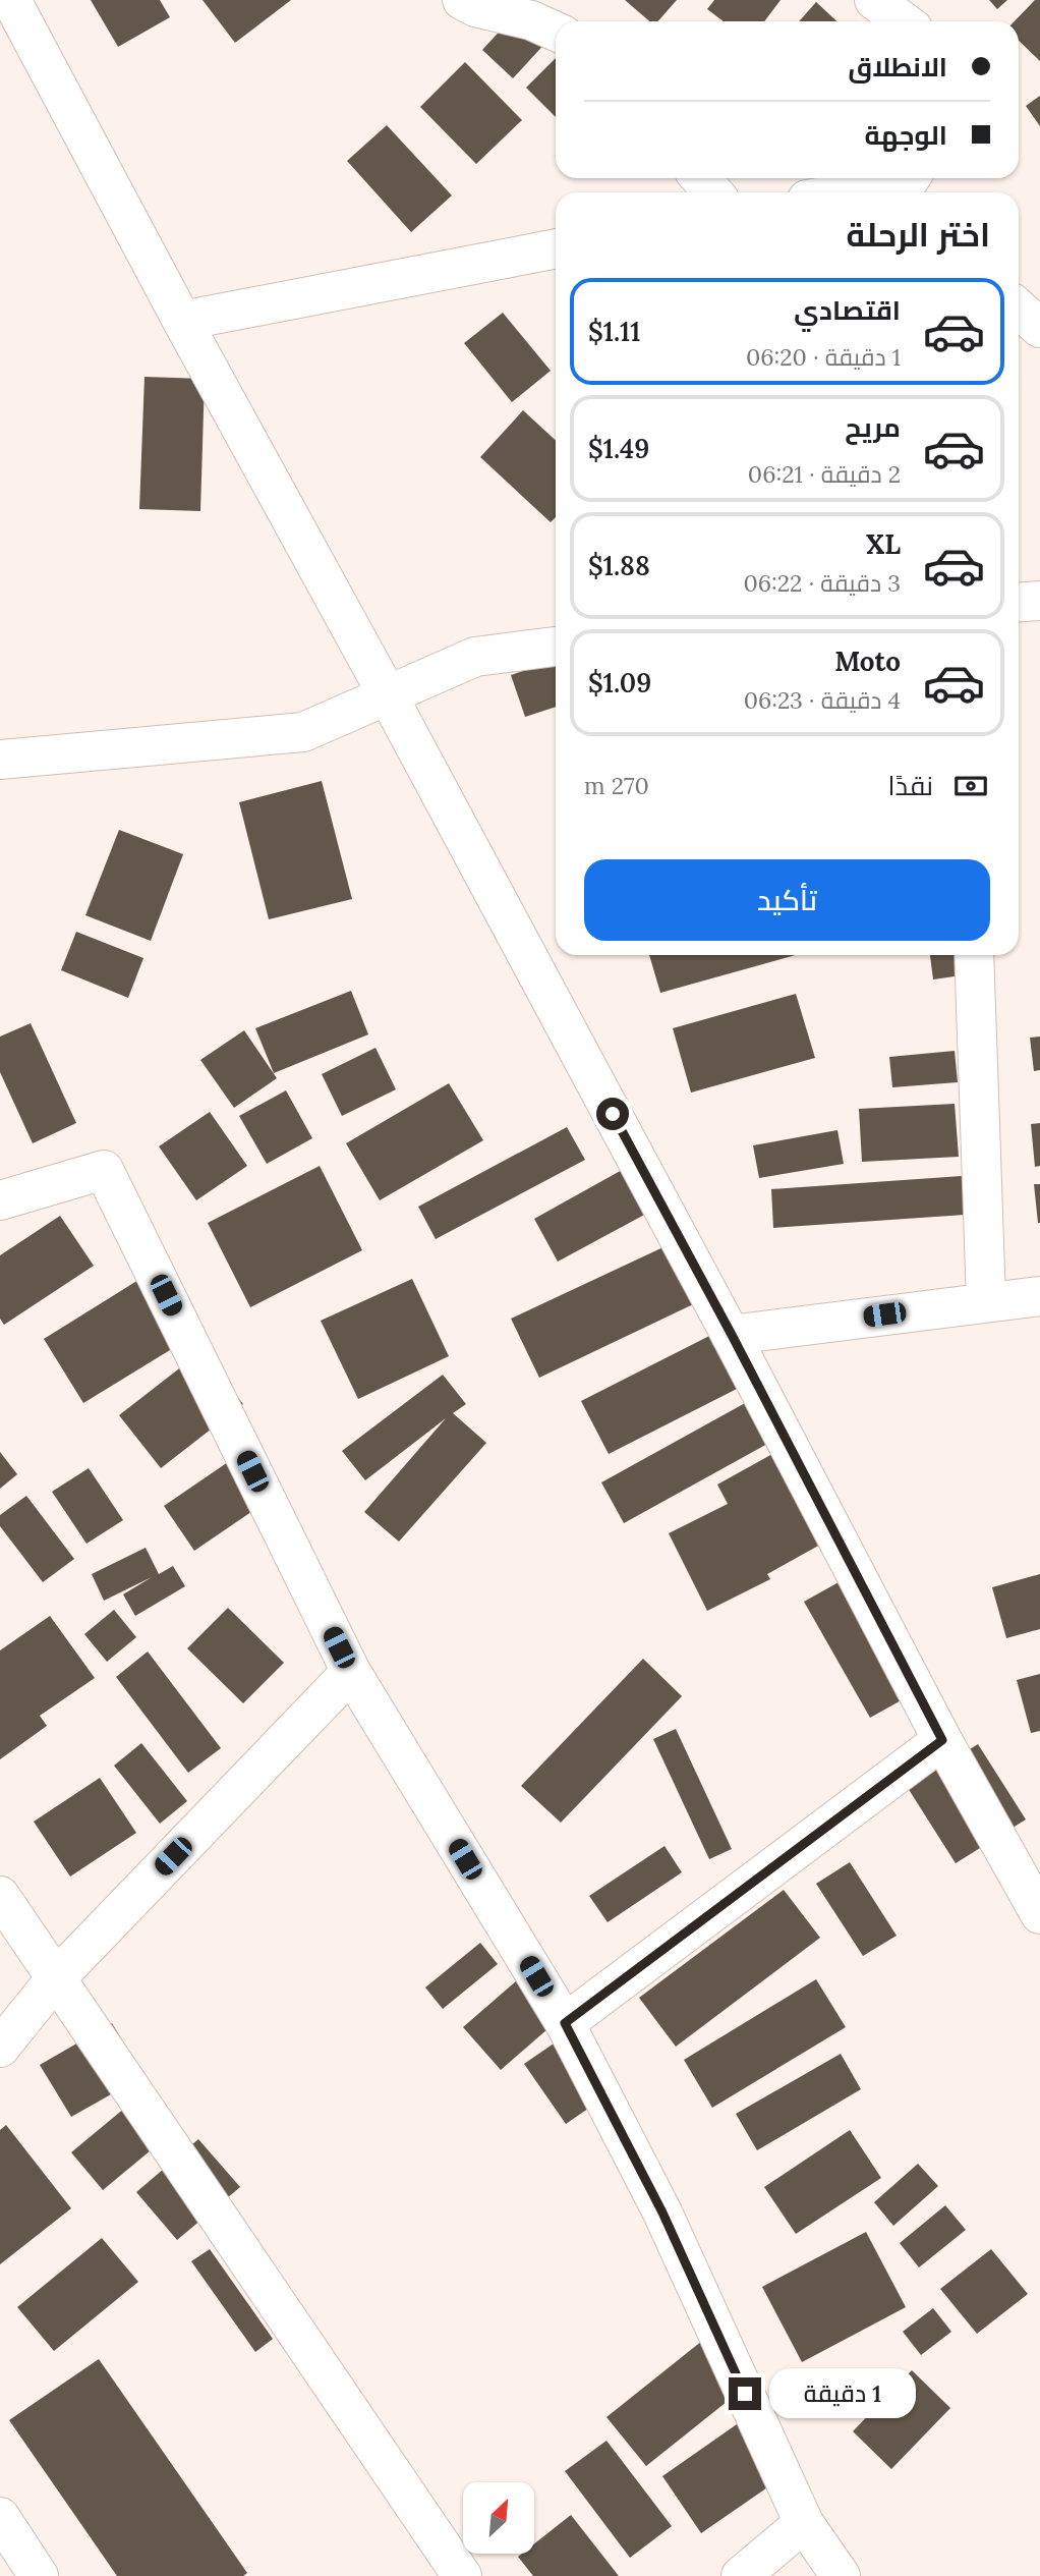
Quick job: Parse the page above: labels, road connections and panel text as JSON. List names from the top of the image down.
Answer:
{
  "north": "top right",
  "page": {
    "banner": ["الانطلاق", "الوجهة"],
    "heading": "اختر الرحلة",
    "list": [
      {
        "name": "اقتصادي",
        "note": "1 دقيقة · 06:20",
        "value": "$1.11"
      },
      {
        "name": "مريح",
        "note": "2 دقيقة · 06:21",
        "value": "$1.49"
      },
      {
        "name": "XL",
        "note": "3 دقيقة · 06:22",
        "value": "$1.88"
      },
      {
        "name": "Moto",
        "note": "4 دقيقة · 06:23",
        "value": "$1.09"
      }
    ],
    "pay": ["نقدًا", "270 m"],
    "buttons": "تأكيد",
    "bubble": "1 دقيقة"
  }
}
